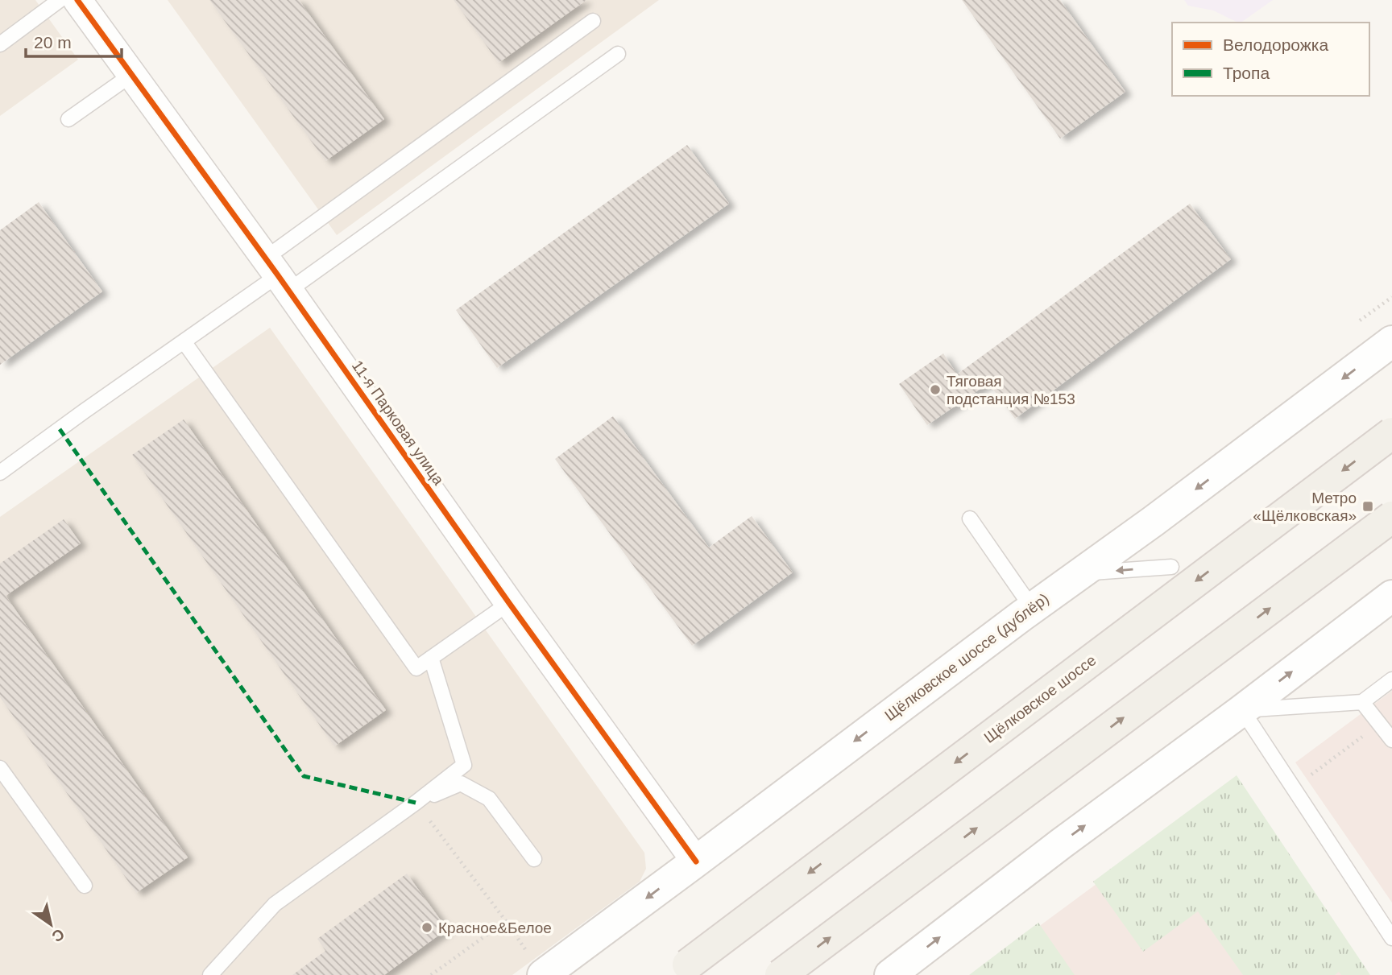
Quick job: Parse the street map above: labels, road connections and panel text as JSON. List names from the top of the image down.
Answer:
{
  "streets": {
    "main road": ["Щёлковское шоссе (дублёр)", "Щёлковское шоссе"],
    "street": ["11-я Парковая улица"]
  },
  "crossings": [
    ["11-я Парковая улица", "Щёлковское шоссе (дублёр)"]
  ],
  "places": {
    "other": ["Тяговая подстанция №153", "Красное&Белое"],
    "transit": ["Метро «Щёлковская»"]
  },
  "legend": ["Велодорожка", "Тропа"],
  "scale_bar": "20 m",
  "north": "bottom right"
}
